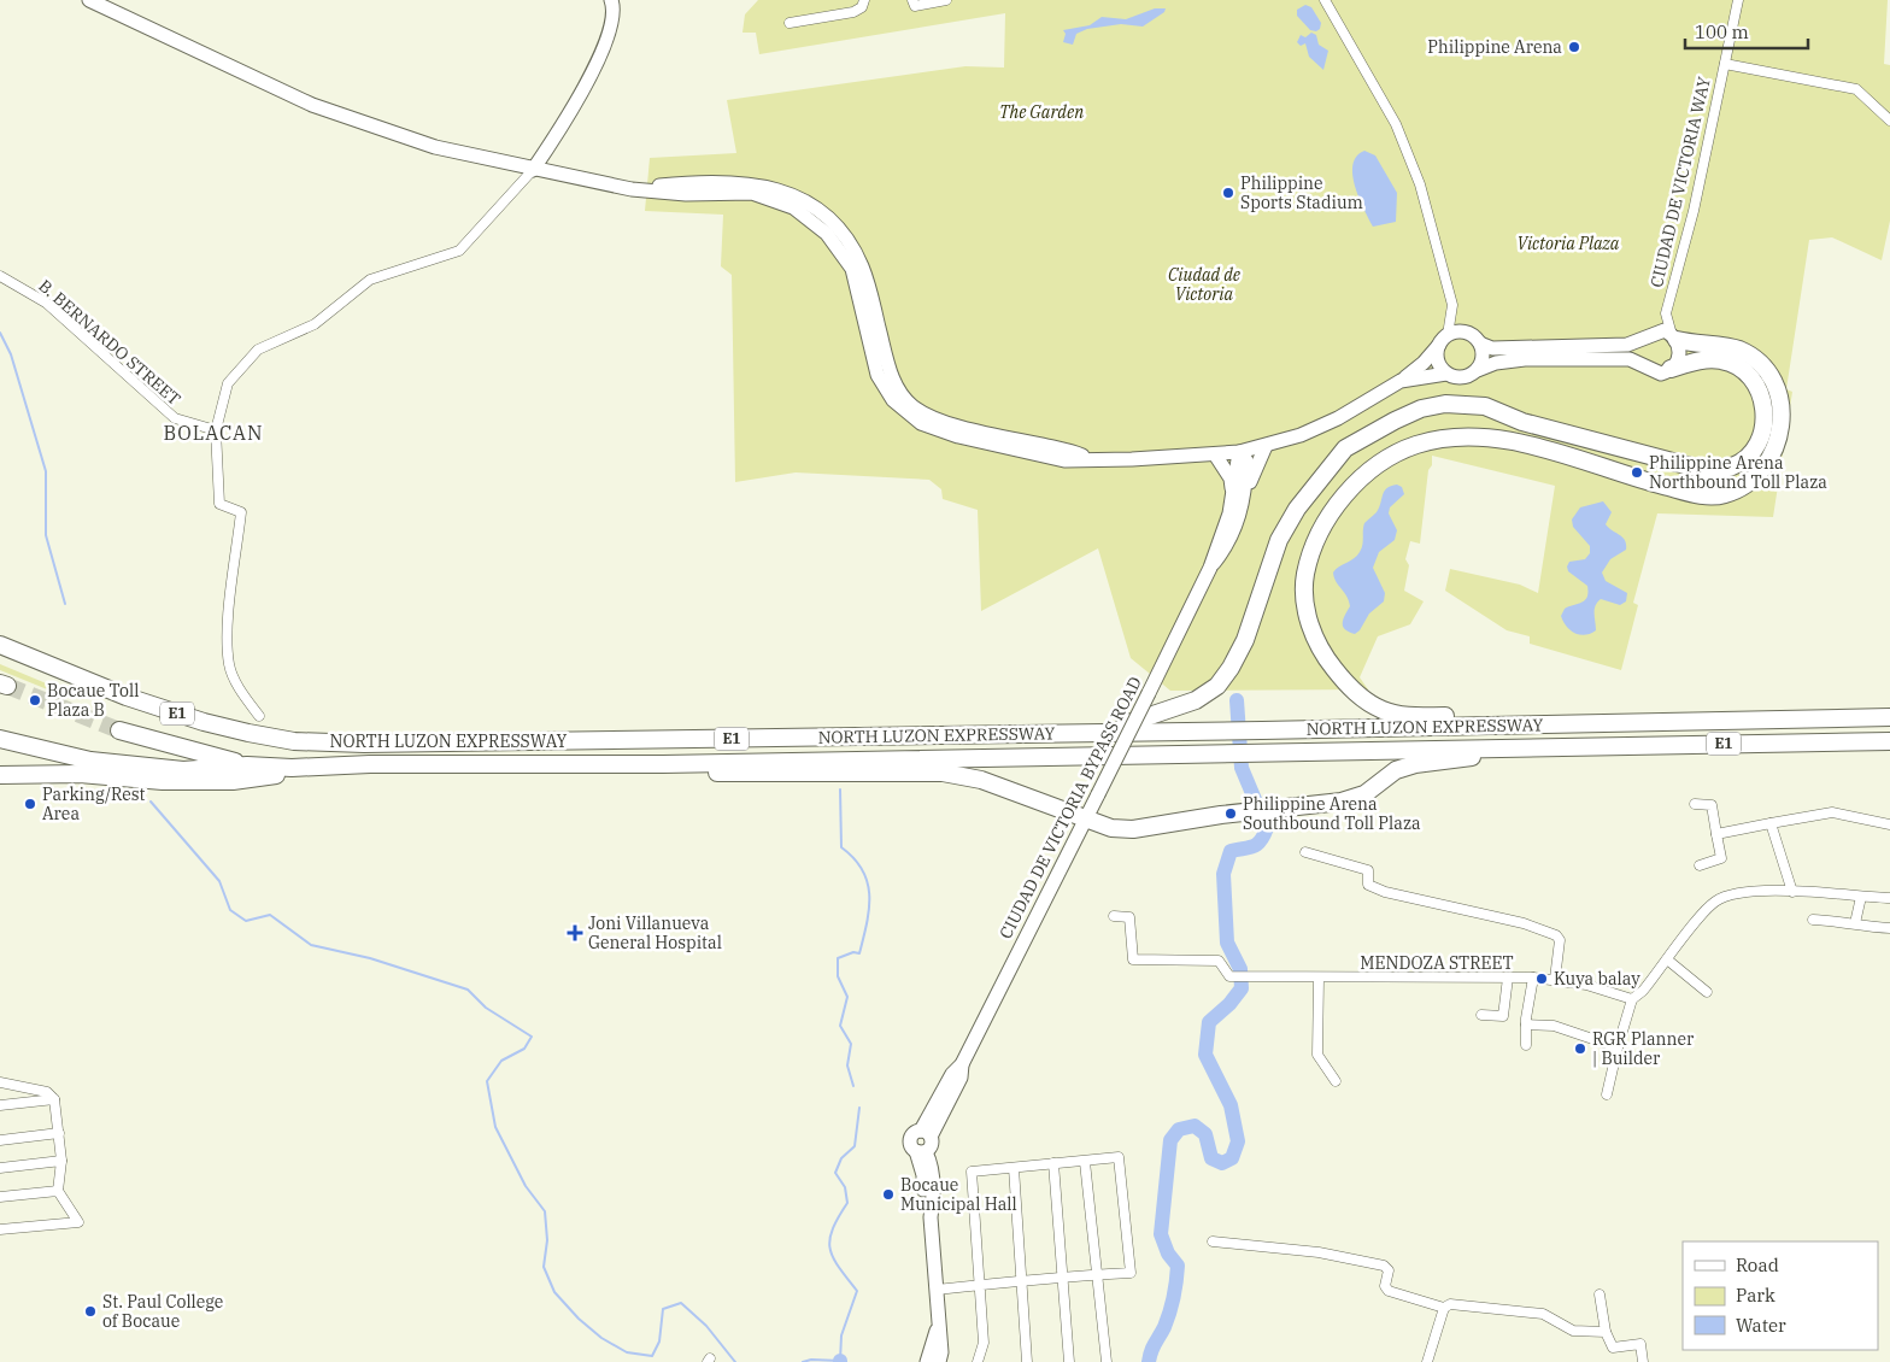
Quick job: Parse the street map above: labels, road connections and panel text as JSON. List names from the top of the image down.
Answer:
{
  "streets": {
    "highway": ["E1", "NORTH LUZON EXPRESSWAY"],
    "main road": ["CIUDAD DE VICTORIA BYPASS ROAD"],
    "street": ["CIUDAD DE VICTORIA WAY", "B. BERNARDO STREET", "MENDOZA STREET"]
  },
  "districts": ["BOLACAN"],
  "parks": ["The Garden", "Victoria Plaza", "Ciudad de Victoria"],
  "places": {
    "other": [
      "Philippine Arena",
      "Philippine Sports Stadium",
      "Philippine Arena Northbound Toll Plaza",
      "Bocaue Toll Plaza B",
      "Parking/Rest Area",
      "Philippine Arena Southbound Toll Plaza",
      "Kuya balay",
      "RGR Planner | Builder",
      "Bocaue Municipal Hall",
      "St. Paul College of Bocaue"
    ],
    "health": ["Joni Villanueva General Hospital"]
  },
  "legend": ["Road", "Park", "Water"],
  "scale_bar": "100 m"
}
